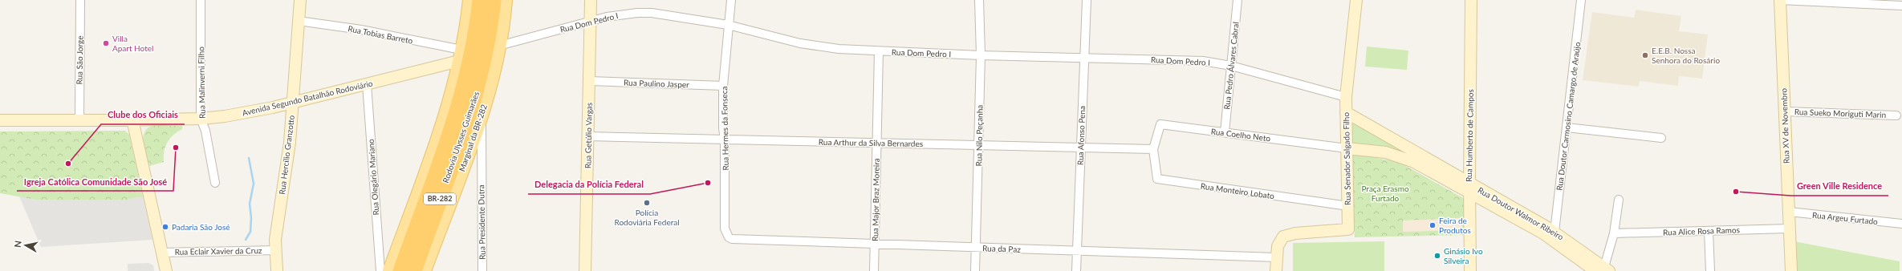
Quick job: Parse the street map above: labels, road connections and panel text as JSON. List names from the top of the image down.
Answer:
{
  "streets": {
    "highway": ["Rodovia Ulysses Guimarães", "BR-282"],
    "main road": ["Marginal da BR-282"],
    "street": [
      "Rua Dom Pedro I",
      "Rua Tobias Barreto",
      "Rua São Jorge",
      "Rua Pedro Álvares Cabral",
      "Rua Malinverni Filho",
      "Rua Paulino Jasper",
      "Avenida Segundo Batalhão Rodoviário",
      "Rua Sueko Moriguti Marin",
      "Rua Doutor Carmosino Camargo de Araújo",
      "Rua XV de Novembro",
      "Rua Hermes da Fonseca",
      "Rua Coelho Neto",
      "Rua Getúlio Vargas",
      "Rua Nilo Peçanha",
      "Rua Afonso Pena",
      "Rua Humberto de Campos",
      "Rua Arthur da Silva Bernardes",
      "Rua Hercílio Granzotto",
      "Rua Senador Salgado Filho",
      "Rua Olegário Mariano",
      "Rua Monteiro Lobato",
      "Rua Major Braz Moreira",
      "Rua Doutor Walmor Ribeiro",
      "Rua Argeu Furtado",
      "Rua Presidente Dutra",
      "Rua Alice Rosa Ramos",
      "Rua da Paz",
      "Rua Eclair Xavier da Cruz"
    ]
  },
  "crossings": [
    ["Rua Dom Pedro I", "Rua Pedro Álvares Cabral"],
    ["Rua Dom Pedro I", "Rua Hermes da Fonseca"],
    ["Rua Dom Pedro I", "Rua Getúlio Vargas"],
    ["Rua Dom Pedro I", "Rua Nilo Peçanha"],
    ["Rua Dom Pedro I", "Rua Afonso Pena"],
    ["Rua Dom Pedro I", "Marginal da BR-282"],
    ["Rua Dom Pedro I", "Rua Senador Salgado Filho"],
    ["Rua Dom Pedro I", "Rua Major Braz Moreira"],
    ["Rua Tobias Barreto", "Avenida Segundo Batalhão Rodoviário"],
    ["Rua Tobias Barreto", "Rua Hercílio Granzotto"],
    ["Rua São Jorge", "Avenida Segundo Batalhão Rodoviário"],
    ["Rua Pedro Álvares Cabral", "Rua Coelho Neto"],
    ["Rua Malinverni Filho", "Avenida Segundo Batalhão Rodoviário"],
    ["Rua Paulino Jasper", "Rua Hermes da Fonseca"],
    ["Rua Paulino Jasper", "Rua Getúlio Vargas"],
    ["Avenida Segundo Batalhão Rodoviário", "Rua Hercílio Granzotto"],
    ["Avenida Segundo Batalhão Rodoviário", "Rua Olegário Mariano"],
    ["Rua Sueko Moriguti Marin", "Rua XV de Novembro"],
    ["Rua Doutor Carmosino Camargo de Araújo", "Rua Doutor Walmor Ribeiro"],
    ["Rua XV de Novembro", "Rua Argeu Furtado"],
    ["Rua XV de Novembro", "Rua Alice Rosa Ramos"],
    ["Rua Hermes da Fonseca", "Rua Arthur da Silva Bernardes"],
    ["Rua Hermes da Fonseca", "Rua da Paz"],
    ["Rua Coelho Neto", "Rua Arthur da Silva Bernardes"],
    ["Rua Coelho Neto", "Rua Senador Salgado Filho"],
    ["Rua Coelho Neto", "Rua Monteiro Lobato"],
    ["Rua Coelho Neto", "Rua Doutor Walmor Ribeiro"],
    ["Rua Getúlio Vargas", "Rua Arthur da Silva Bernardes"],
    ["Rua Nilo Peçanha", "Rua Arthur da Silva Bernardes"],
    ["Rua Nilo Peçanha", "Rua da Paz"],
    ["Rua Afonso Pena", "Rua Arthur da Silva Bernardes"],
    ["Rua Afonso Pena", "Rua da Paz"],
    ["Rua Humberto de Campos", "Rua Doutor Walmor Ribeiro"],
    ["Rodovia Ulysses Guimarães", "Marginal da BR-282"],
    ["Rodovia Ulysses Guimarães", "Rua Presidente Dutra"],
    ["Marginal da BR-282", "Rua Presidente Dutra"],
    ["Rua Arthur da Silva Bernardes", "Rua Monteiro Lobato"],
    ["Rua Arthur da Silva Bernardes", "Rua Major Braz Moreira"],
    ["Rua Hercílio Granzotto", "Rua Eclair Xavier da Cruz"],
    ["Rua Senador Salgado Filho", "Rua Monteiro Lobato"],
    ["Rua Senador Salgado Filho", "Rua Doutor Walmor Ribeiro"],
    ["Rua Senador Salgado Filho", "Rua da Paz"],
    ["Rua Major Braz Moreira", "Rua da Paz"]
  ],
  "parks": ["Praça Erasmo Furtado"],
  "places": [
    "Villa Apart Hotel",
    "E.E.B. Nossa Senhora do Rosário",
    "Igreja Católica Comunidade São José",
    "Clube dos Oficiais",
    "Delegacia da Polícia Federal",
    "Green Ville Residence",
    "Polícia Rodoviária Federal",
    "Feira de Produtos",
    "Padaria São José",
    "Ginásio Ivo Silveira"
  ],
  "north": "left"
}
